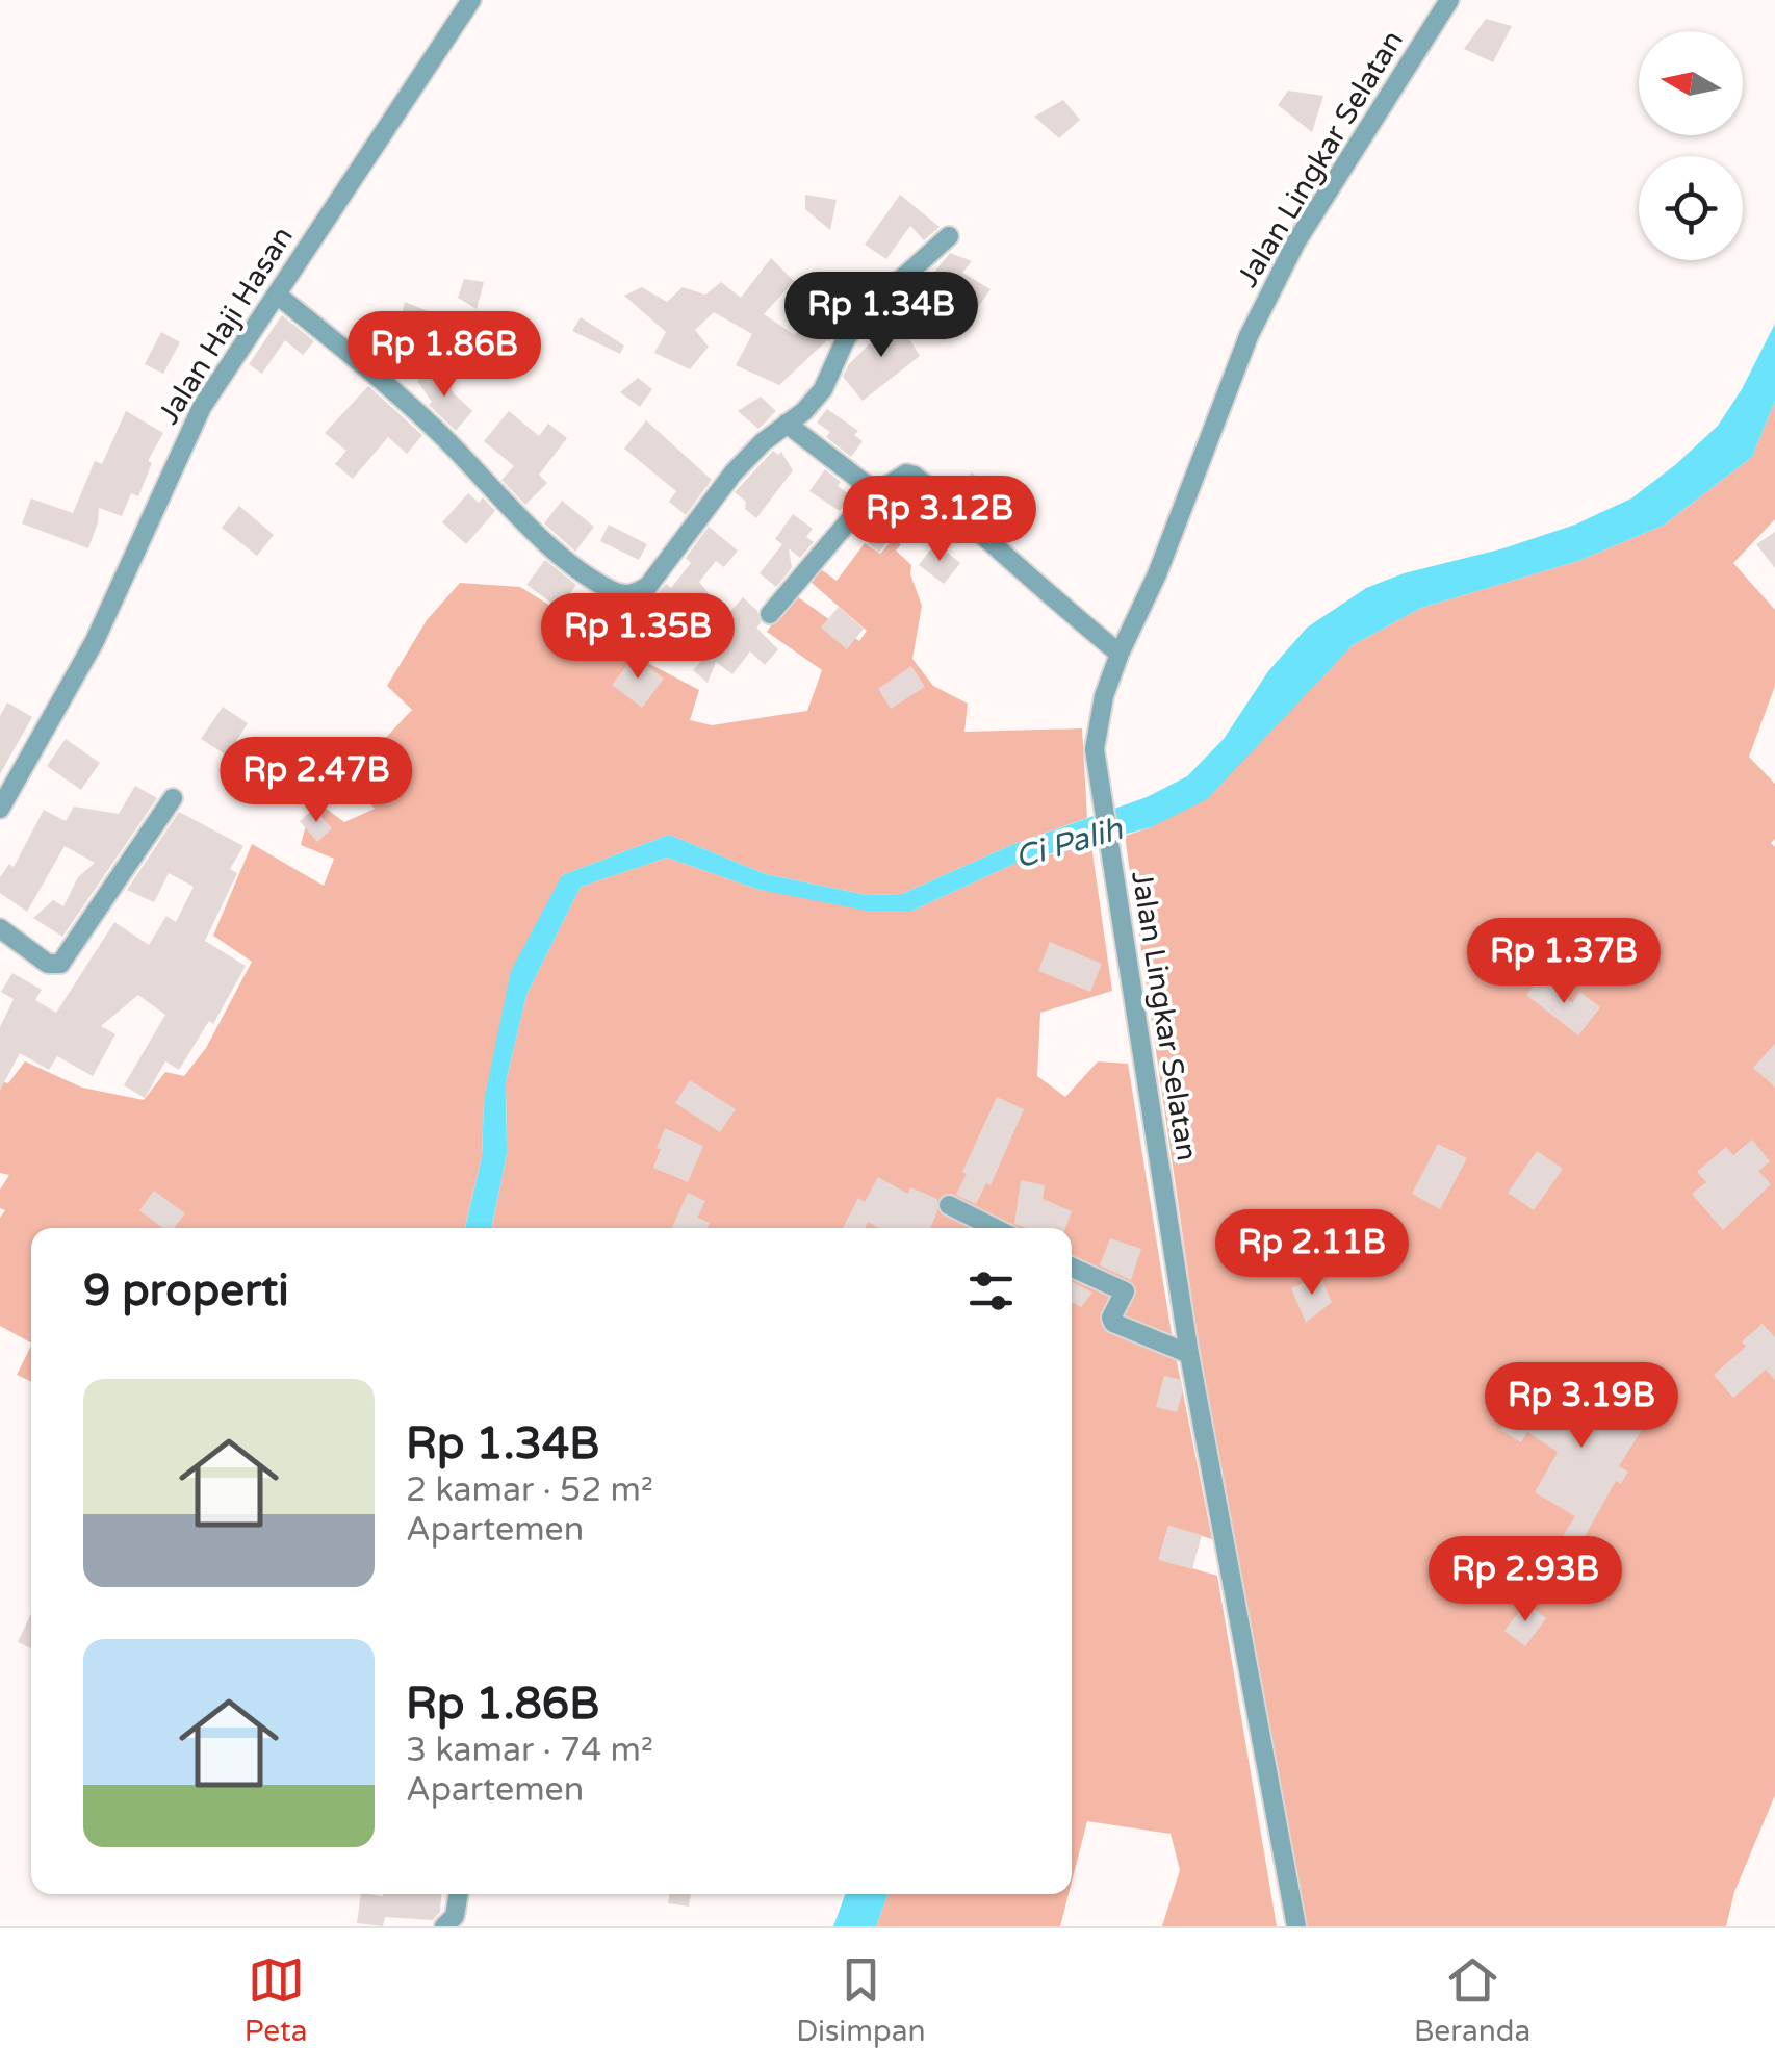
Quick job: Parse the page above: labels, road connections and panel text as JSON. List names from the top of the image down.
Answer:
{
  "streets": {
    "street": ["Jalan Lingkar Selatan", "Jalan Haji Hasan"]
  },
  "water": ["Ci Palih"],
  "north": "left",
  "page": {
    "price": [
      "Rp 1.34B",
      "Rp 1.86B",
      "Rp 3.12B",
      "Rp 1.35B",
      "Rp 2.47B",
      "Rp 1.37B",
      "Rp 2.11B",
      "Rp 3.19B",
      "Rp 2.93B"
    ],
    "heading": "9 properti",
    "list": [
      {
        "name": "Rp 1.34B",
        "note": "2 kamar · 52 m² · Apartemen"
      },
      {
        "name": "Rp 1.86B",
        "note": "3 kamar · 74 m² · Apartemen"
      }
    ],
    "tabs": ["Peta", "Disimpan", "Beranda"]
  }
}
